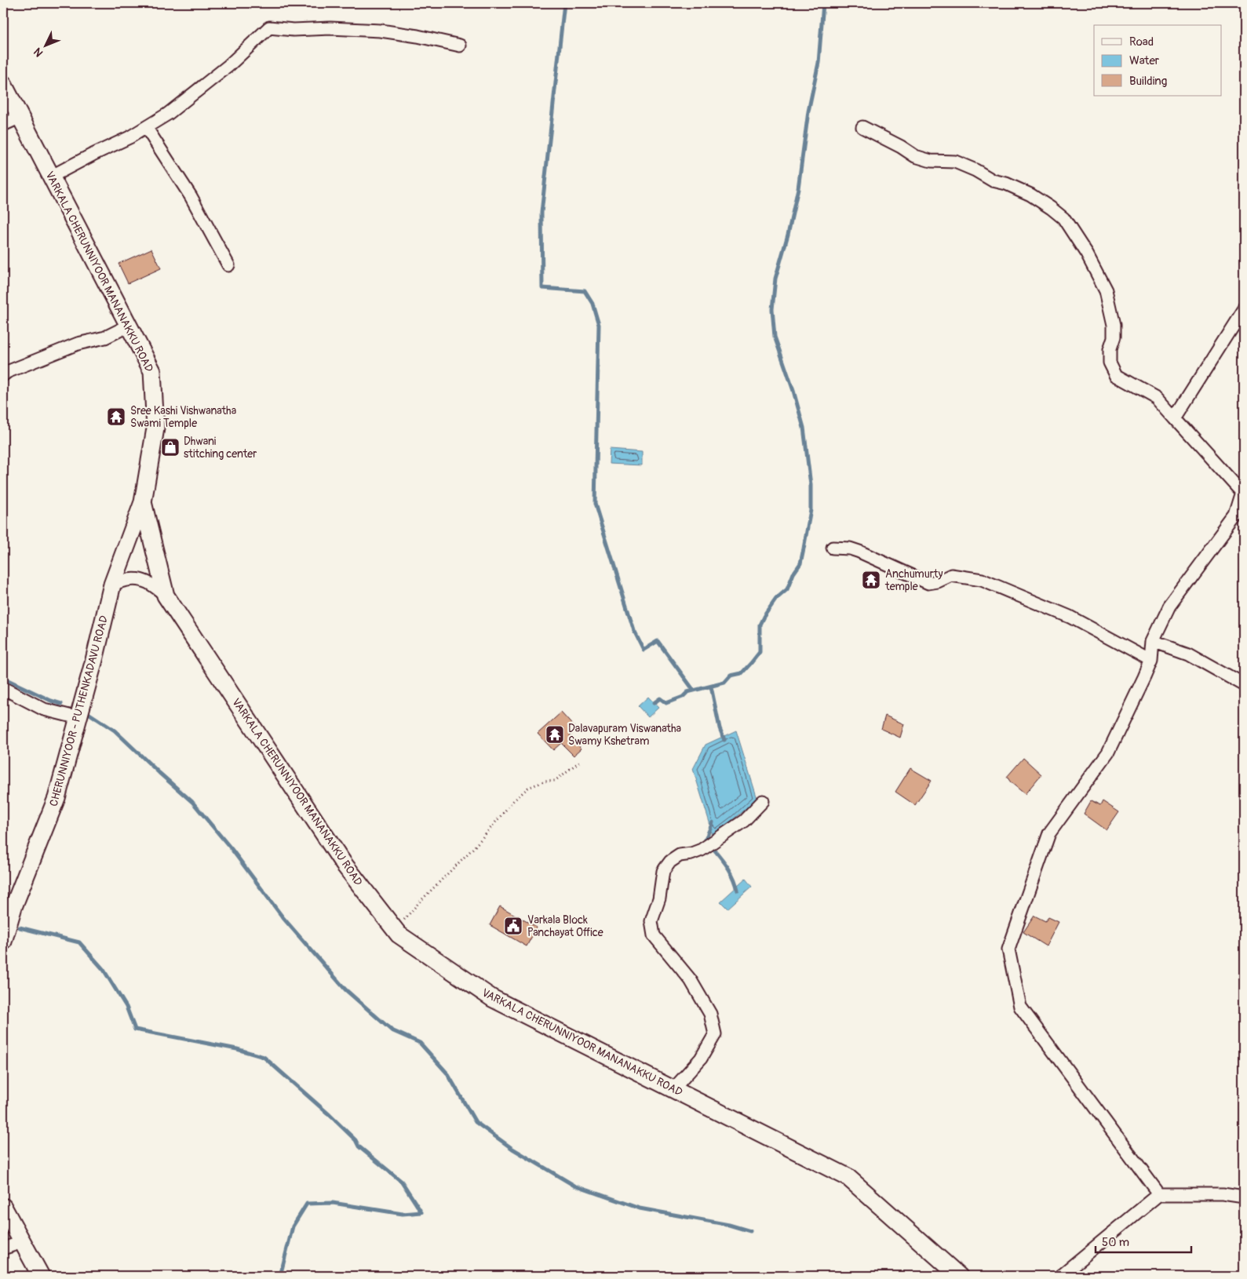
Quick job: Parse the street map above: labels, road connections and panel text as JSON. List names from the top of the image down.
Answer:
{
  "streets": {
    "main road": ["VARKALA CHERUNNIYOOR MANANAKKU ROAD", "CHERUNNIYOOR - PUTHENKADAVU ROAD"]
  },
  "crossings": [
    ["VARKALA CHERUNNIYOOR MANANAKKU ROAD", "CHERUNNIYOOR - PUTHENKADAVU ROAD"]
  ],
  "places": {
    "temple": ["Sree Kashi Vishwanatha Swami Temple", "Anchumurty temple", "Dalavapuram Viswanatha Swamy Kshetram"],
    "shop": ["Dhwani stitching center"],
    "public building": ["Varkala Block Panchayat Office"]
  },
  "legend": ["Road", "Water", "Building"],
  "scale_bar": "50 m",
  "north": "bottom left"
}
